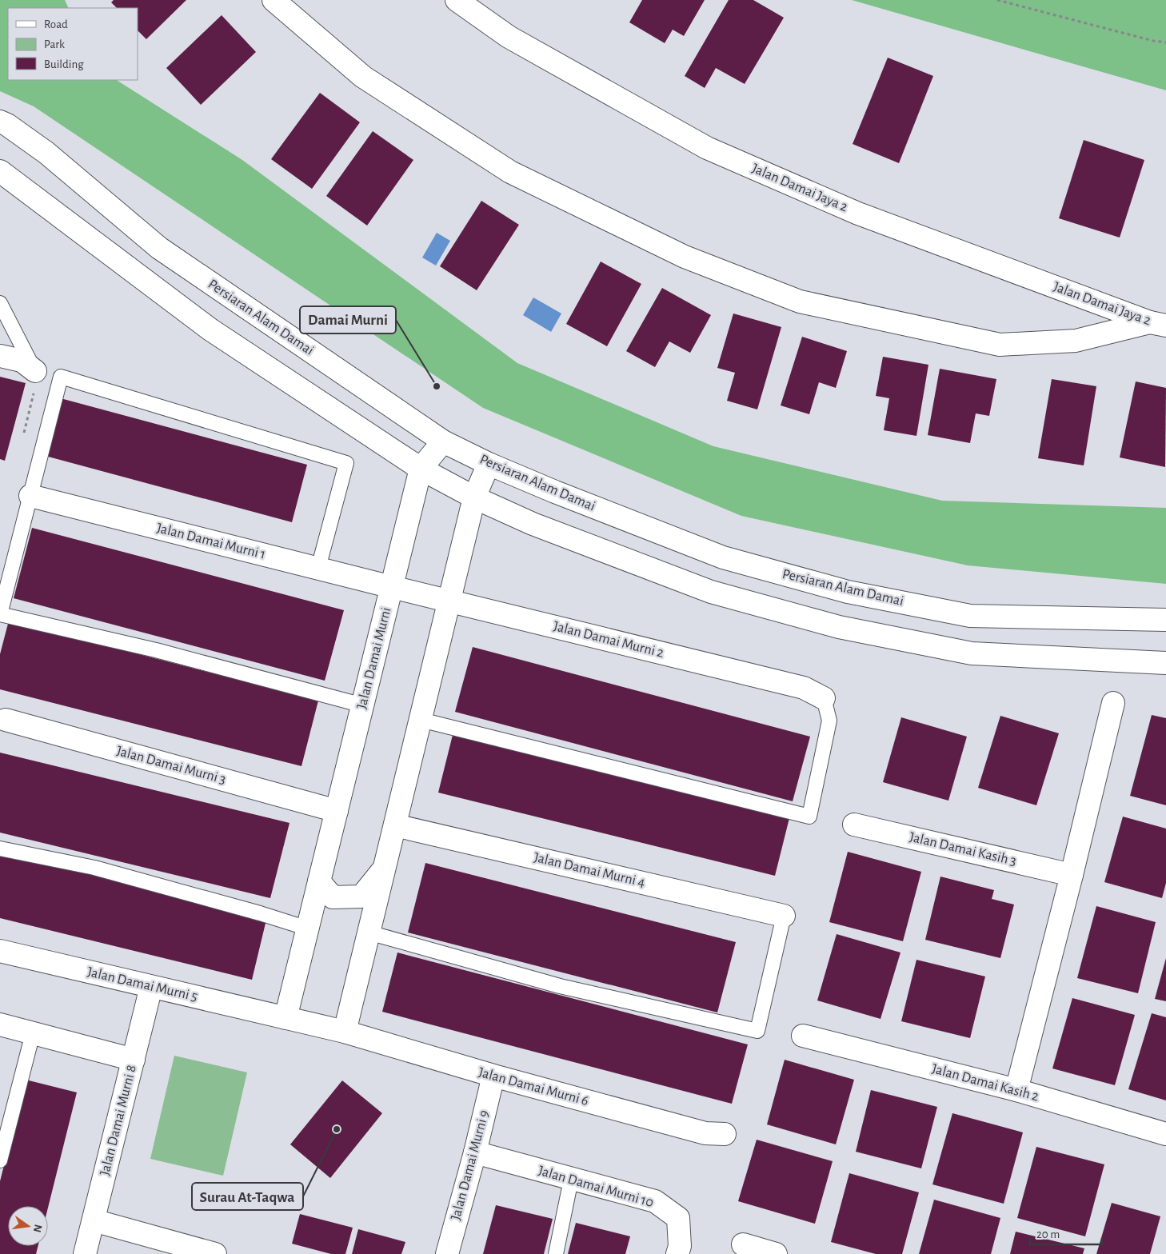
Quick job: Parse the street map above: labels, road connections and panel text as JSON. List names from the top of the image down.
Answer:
{
  "streets": {
    "street": [
      "Jalan Damai Jaya 2",
      "Persiaran Alam Damai",
      "Jalan Damai Murni 1",
      "Jalan Damai Murni 2",
      "Jalan Damai Murni",
      "Jalan Damai Murni 3",
      "Jalan Damai Kasih 3",
      "Jalan Damai Murni 4",
      "Jalan Damai Murni 5",
      "Jalan Damai Kasih 2",
      "Jalan Damai Murni 6",
      "Jalan Damai Murni 8",
      "Jalan Damai Murni 9",
      "Jalan Damai Murni 10"
    ]
  },
  "crossings": [
    ["Persiaran Alam Damai", "Jalan Damai Murni"],
    ["Jalan Damai Murni 1", "Jalan Damai Murni 2"],
    ["Jalan Damai Murni 1", "Jalan Damai Murni"],
    ["Jalan Damai Murni 2", "Jalan Damai Murni"],
    ["Jalan Damai Murni", "Jalan Damai Murni 3"],
    ["Jalan Damai Murni", "Jalan Damai Murni 5"],
    ["Jalan Damai Murni 5", "Jalan Damai Murni 6"],
    ["Jalan Damai Murni 5", "Jalan Damai Murni 8"],
    ["Jalan Damai Murni 6", "Jalan Damai Murni 9"],
    ["Jalan Damai Murni 9", "Jalan Damai Murni 10"]
  ],
  "places": ["Damai Murni", "Surau At-Taqwa"],
  "legend": ["Road", "Park", "Building"],
  "scale_bar": "20 m",
  "north": "right"
}
